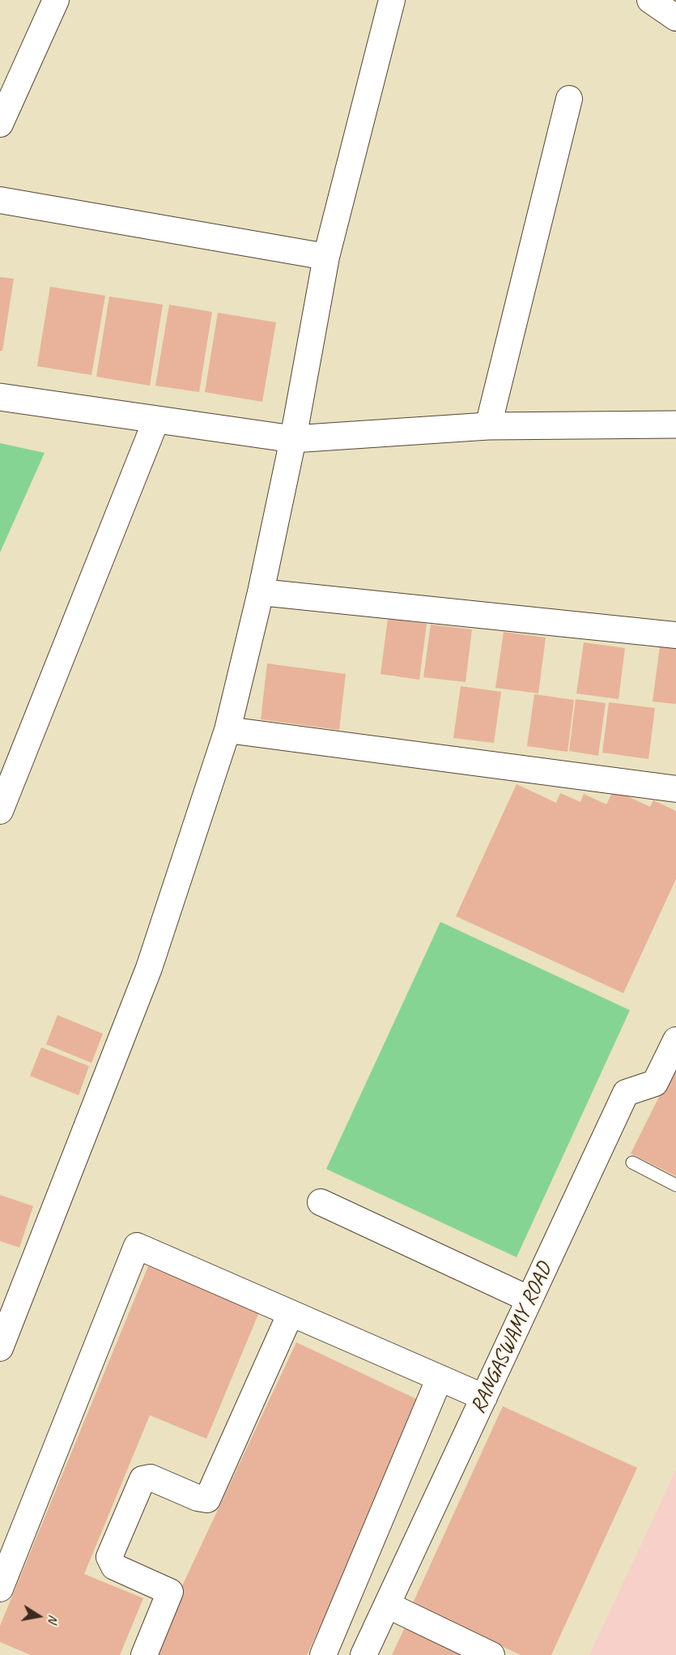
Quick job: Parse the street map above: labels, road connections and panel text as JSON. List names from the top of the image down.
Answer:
{
  "streets": {
    "street": ["RANGASWAMY ROAD"]
  },
  "north": "right"
}
